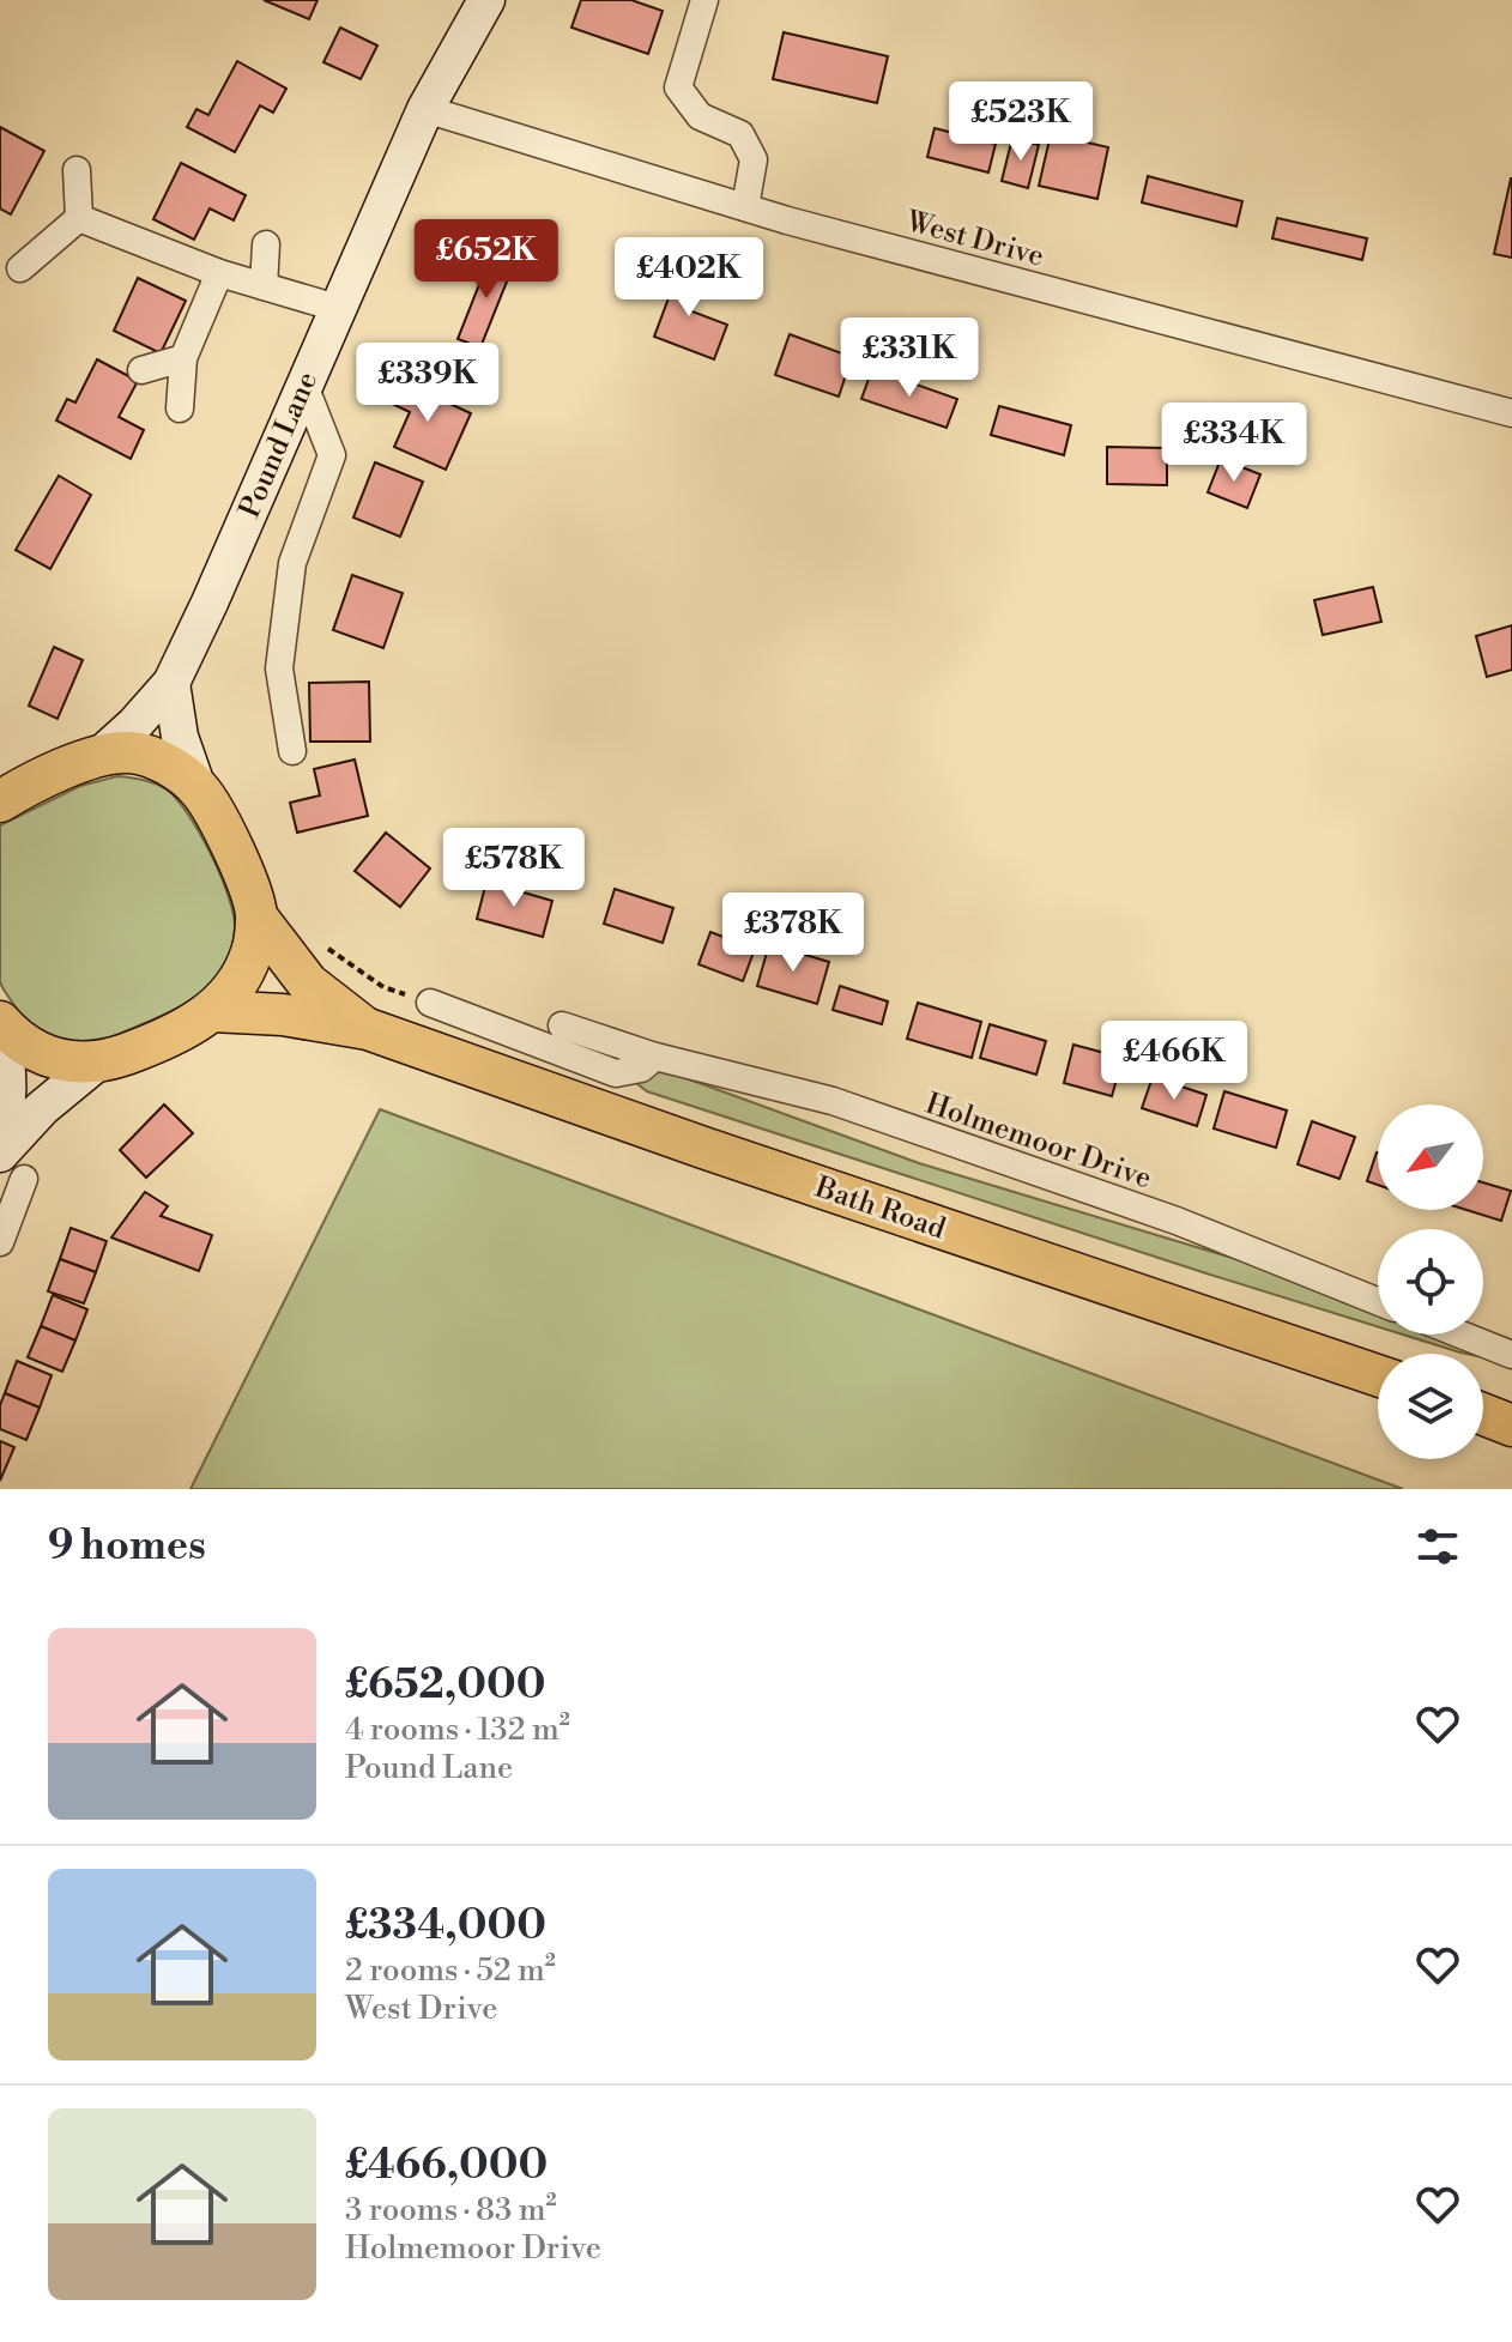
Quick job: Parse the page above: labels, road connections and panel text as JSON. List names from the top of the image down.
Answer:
{
  "streets": {
    "main road": ["Bath Road"],
    "street": ["West Drive", "Pound Lane", "Holmemoor Drive"]
  },
  "crossings": [
    ["West Drive", "Pound Lane"]
  ],
  "north": "bottom left",
  "page": {
    "price": [
      "£523K",
      "£652K",
      "£402K",
      "£331K",
      "£339K",
      "£334K",
      "£578K",
      "£378K",
      "£466K"
    ],
    "heading": "9 homes",
    "list": [
      {
        "name": "£652,000",
        "note": "4 rooms · 132 m² · Pound Lane"
      },
      {
        "name": "£334,000",
        "note": "2 rooms · 52 m² · West Drive"
      },
      {
        "name": "£466,000",
        "note": "3 rooms · 83 m² · Holmemoor Drive"
      }
    ]
  }
}
